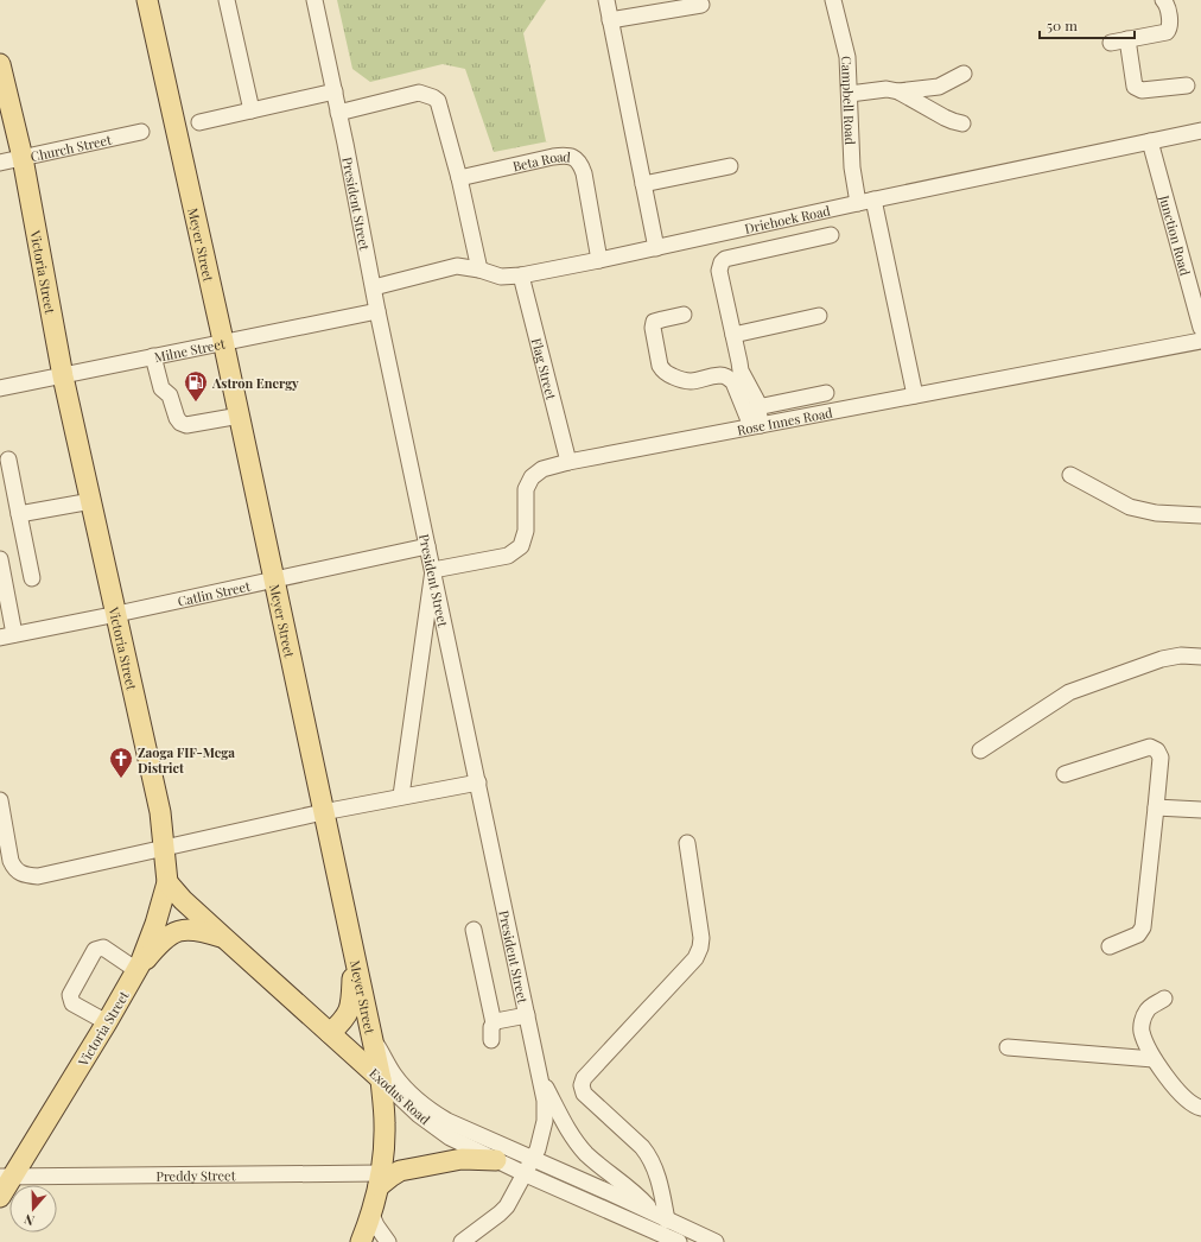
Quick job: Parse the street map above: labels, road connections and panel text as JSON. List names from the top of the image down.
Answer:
{
  "streets": {
    "main road": ["Meyer Street", "Victoria Street", "Exodus Road"],
    "street": [
      "Campbell Road",
      "Church Street",
      "Beta Road",
      "President Street",
      "Driehoek Road",
      "Junction Road",
      "Milne Street",
      "Flag Street",
      "Rose Innes Road",
      "Catlin Street",
      "Preddy Street"
    ]
  },
  "crossings": [
    ["Campbell Road", "Driehoek Road"],
    ["Campbell Road", "Rose Innes Road"],
    ["Church Street", "Victoria Street"],
    ["Beta Road", "Driehoek Road"],
    ["President Street", "Driehoek Road"],
    ["President Street", "Milne Street"],
    ["President Street", "Rose Innes Road"],
    ["President Street", "Catlin Street"],
    ["President Street", "Exodus Road"],
    ["Driehoek Road", "Junction Road"],
    ["Driehoek Road", "Flag Street"],
    ["Meyer Street", "Milne Street"],
    ["Meyer Street", "Catlin Street"],
    ["Meyer Street", "Exodus Road"],
    ["Meyer Street", "Preddy Street"],
    ["Victoria Street", "Milne Street"],
    ["Victoria Street", "Catlin Street"],
    ["Victoria Street", "Exodus Road"],
    ["Victoria Street", "Preddy Street"],
    ["Flag Street", "Rose Innes Road"]
  ],
  "places": {
    "fuel station": ["Astron Energy"],
    "church": ["Zaoga FIF-Mega District"]
  },
  "scale_bar": "50 m",
  "north": "bottom"
}
